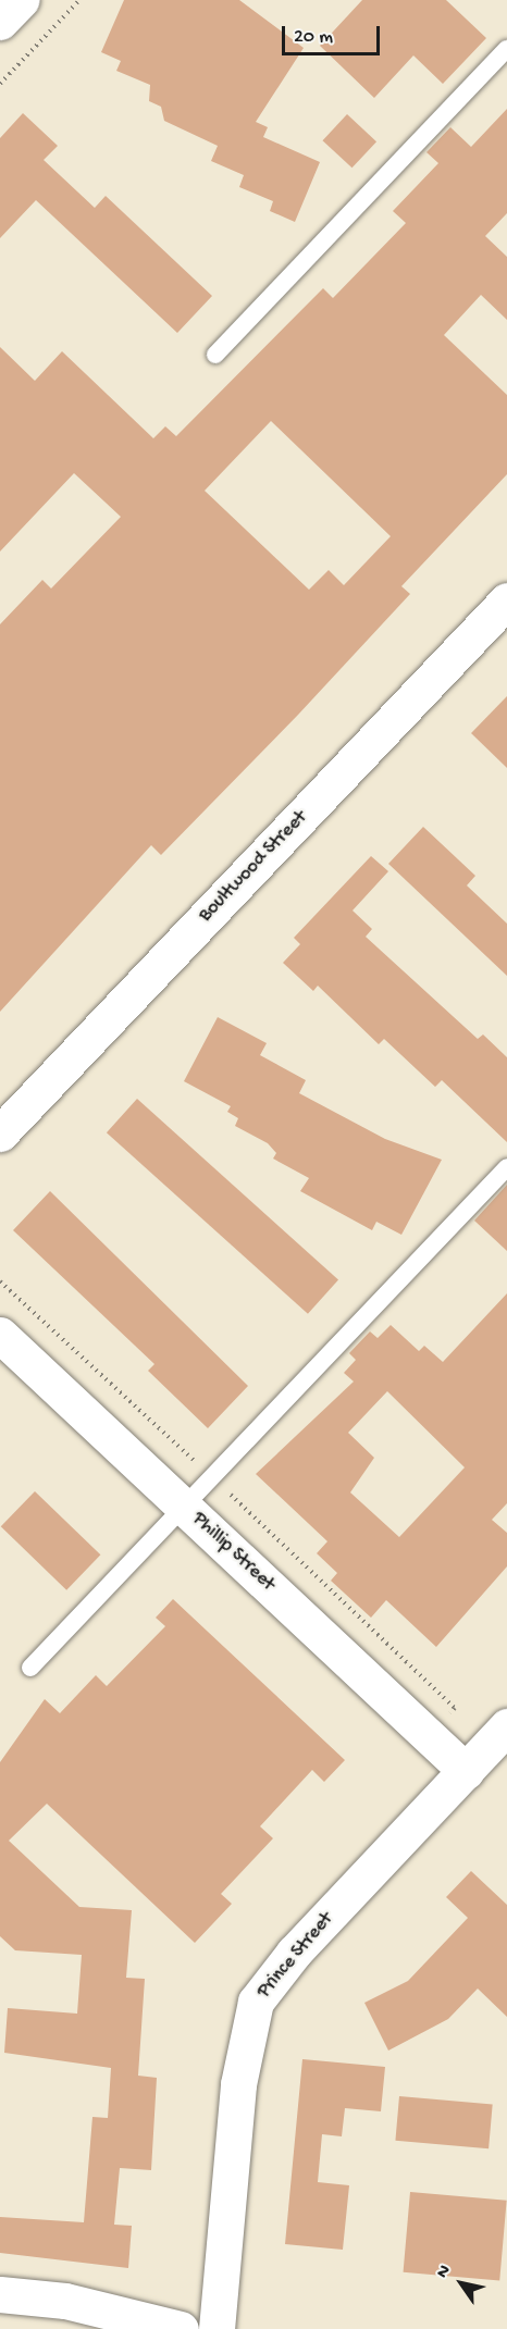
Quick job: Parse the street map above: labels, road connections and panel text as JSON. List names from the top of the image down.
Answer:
{
  "streets": {
    "street": ["Boultwood Street", "Phillip Street", "Prince Street"]
  },
  "crossings": [
    ["Phillip Street", "Prince Street"]
  ],
  "scale_bar": "20 m",
  "north": "top left"
}
